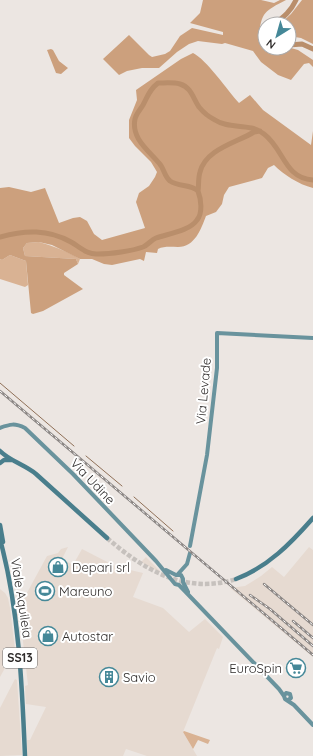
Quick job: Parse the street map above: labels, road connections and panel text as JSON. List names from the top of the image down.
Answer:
{
  "streets": {
    "main road": [
      "Via Levade",
      "Via Udine",
      "Viale Aquileia",
      "SS13"
    ]
  },
  "places": {
    "shop": ["Depari srl", "Autostar"],
    "sports": ["Mareuno"],
    "supermarket": ["EuroSpin"],
    "building": ["Savio"]
  },
  "north": "bottom left"
}
